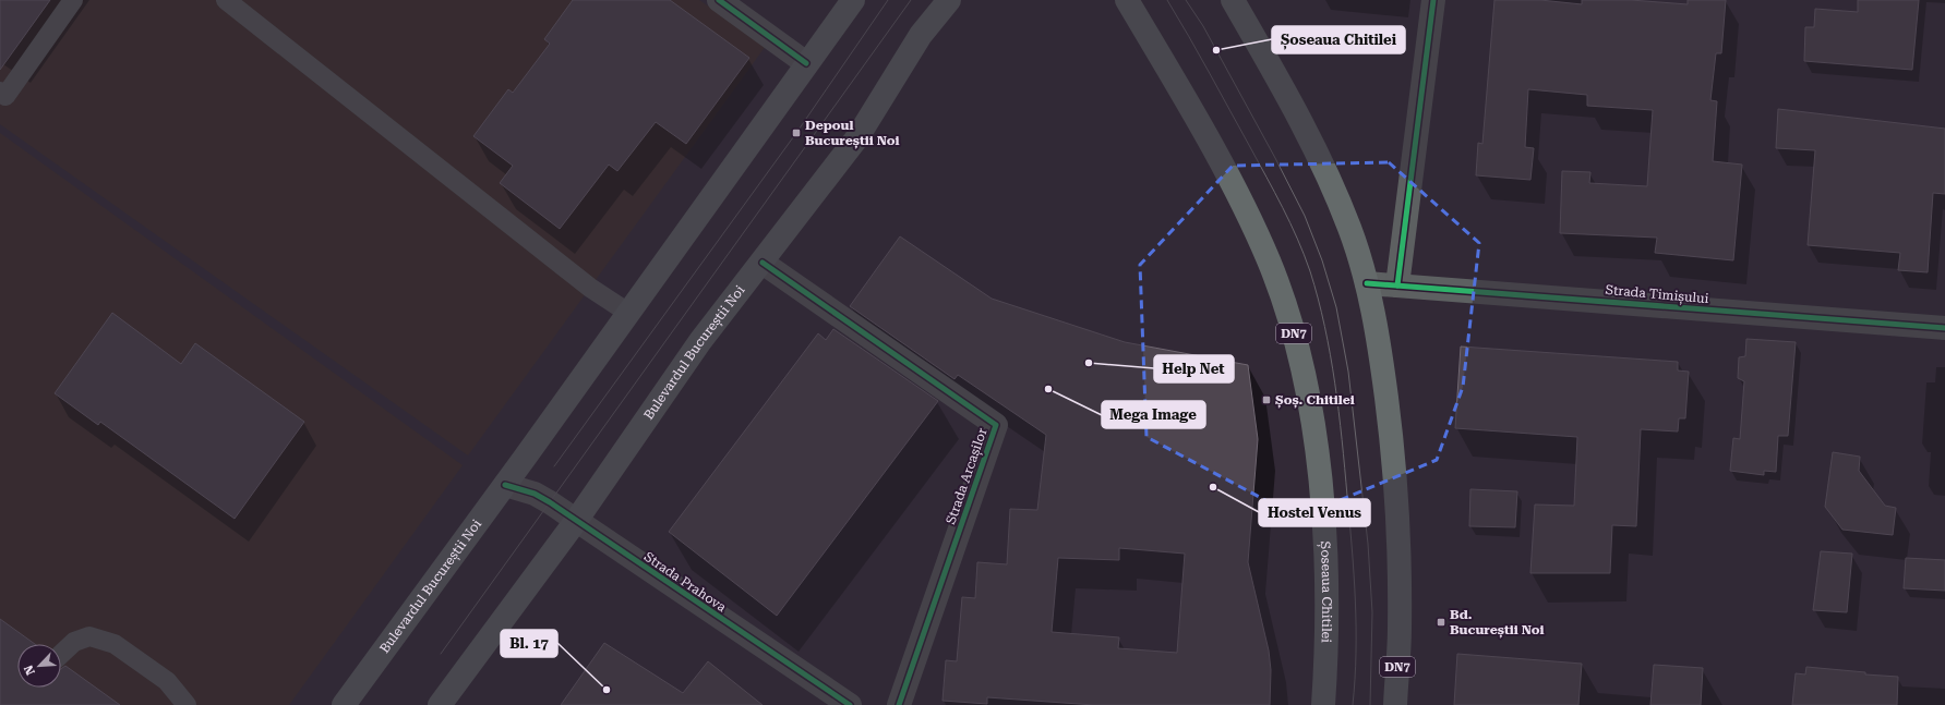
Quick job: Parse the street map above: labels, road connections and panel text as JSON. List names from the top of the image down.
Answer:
{
  "streets": {
    "main road": ["DN7", "Bulevardul Bucureștii Noi", "Șoseaua Chitilei"],
    "street": ["Strada Timișului", "Strada Arcașilor", "Strada Prahova"]
  },
  "crossings": [
    ["Strada Timișului", "DN7"],
    ["Bulevardul Bucureștii Noi", "Strada Arcașilor"],
    ["Bulevardul Bucureștii Noi", "Strada Prahova"]
  ],
  "places": {
    "other": [
      "Șoseaua Chitilei",
      "Help Net",
      "Mega Image",
      "Hostel Venus",
      "Bl. 17"
    ],
    "transit": ["Depoul Bucureștii Noi", "Șoș. Chitilei", "Bd. Bucureștii Noi"]
  },
  "north": "bottom left"
}
